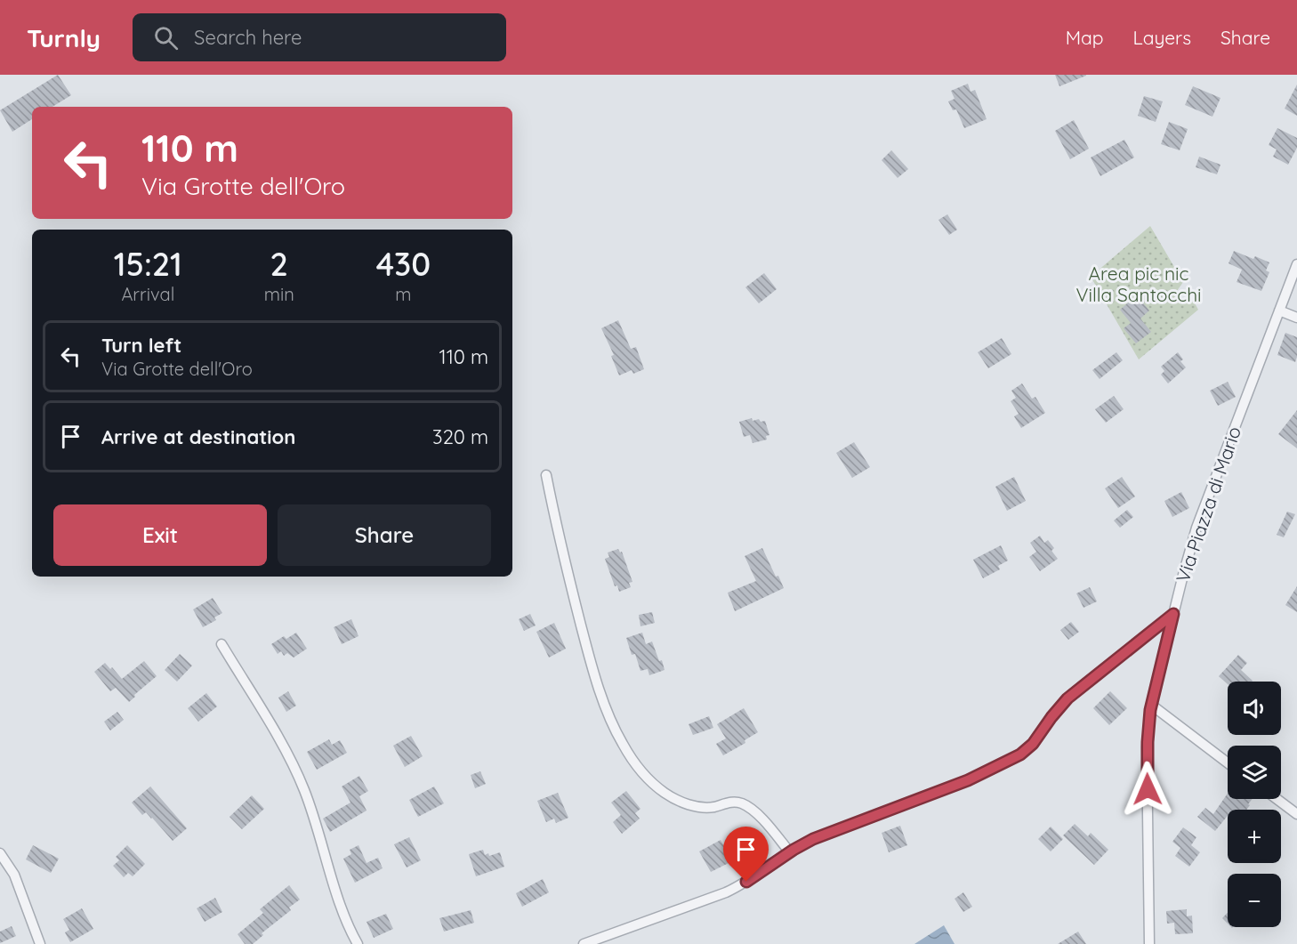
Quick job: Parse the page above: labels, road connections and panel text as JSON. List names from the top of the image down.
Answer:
{
  "streets": {
    "street": ["Via Piazza di Mario"]
  },
  "parks": ["Area pic nic Villa Santocchi"],
  "page": {
    "header": "Turnly",
    "search": "Search here",
    "nav": ["Map", "Layers", "Share"],
    "turn": ["110 m", "Via Grotte dell'Oro"],
    "eta": [
      "15:21",
      "Arrival",
      "2",
      "min",
      "430",
      "m"
    ],
    "list": [
      {
        "name": "Turn left",
        "note": "Via Grotte dell'Oro",
        "value": "110 m"
      },
      {
        "name": "Arrive at destination",
        "value": "320 m"
      }
    ],
    "buttons": ["Exit", "Share"],
    "map_buttons": ["+", "−"]
  }
}
